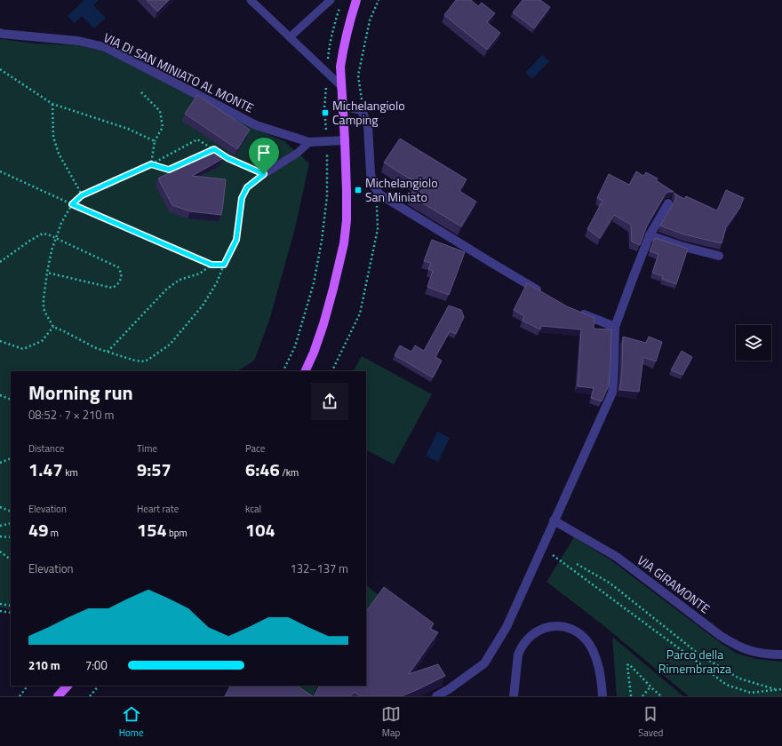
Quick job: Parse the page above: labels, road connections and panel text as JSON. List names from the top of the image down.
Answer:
{
  "streets": {
    "street": ["VIA DI SAN MINIATO AL MONTE", "VIA GIRAMONTE"]
  },
  "parks": ["Parco della Rimembranza"],
  "places": {
    "transit": ["Michelangiolo Camping", "Michelangiolo San Miniato"]
  },
  "page": {
    "heading": ["Morning run", "08:52 · 7 × 210 m"],
    "stats": [
      ["Distance", "1.47 km"],
      ["Time", "9:57"],
      ["Pace", "6:46 /km"],
      ["Elevation", "49 m"],
      ["Heart rate", "154 bpm"],
      ["kcal", "104"]
    ],
    "chart": ["Elevation", "132–137 m"],
    "list": [
      {
        "name": "210 m",
        "note": "7:00"
      }
    ],
    "tabs": ["Home", "Map", "Saved"]
  }
}
